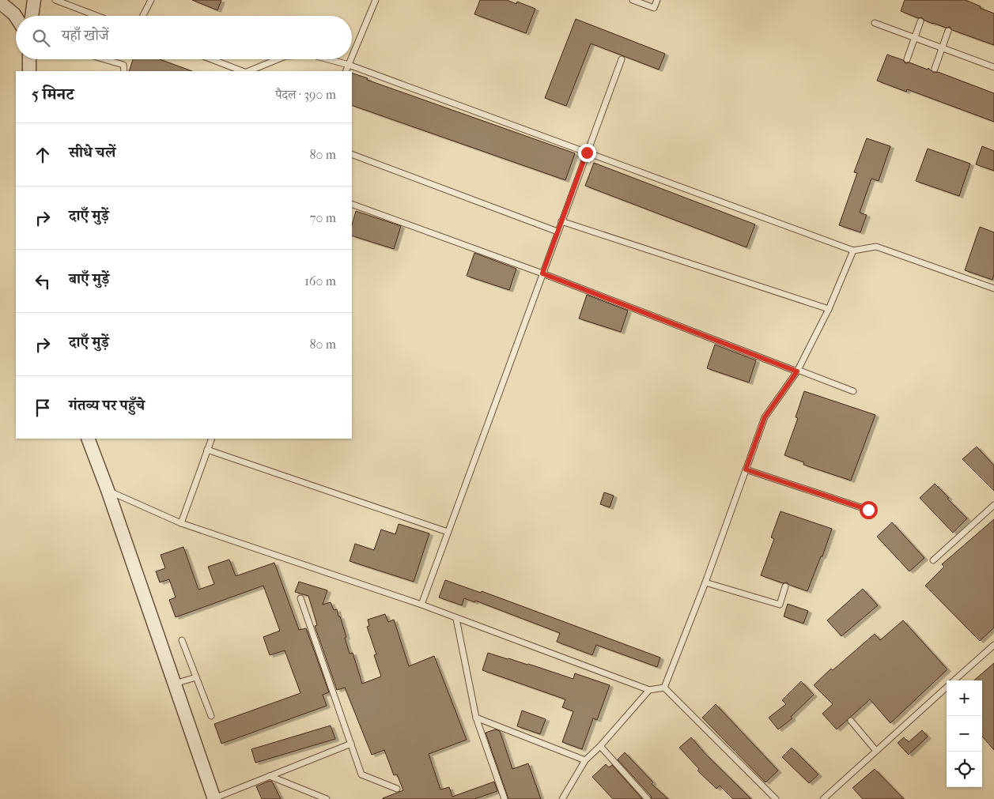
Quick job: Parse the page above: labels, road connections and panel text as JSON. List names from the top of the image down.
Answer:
{
  "page": {
    "search": "यहाँ खोजें",
    "heading": ["5 मिनट", "पैदल · 390 m"],
    "list": [
      ["सीधे चलें", "80 m"],
      ["दाएँ मुड़ें", "70 m"],
      ["बाएँ मुड़ें", "160 m"],
      ["दाएँ मुड़ें", "80 m"],
      "गंतव्य पर पहुँचे"
    ],
    "map_buttons": ["+", "−"]
  }
}
